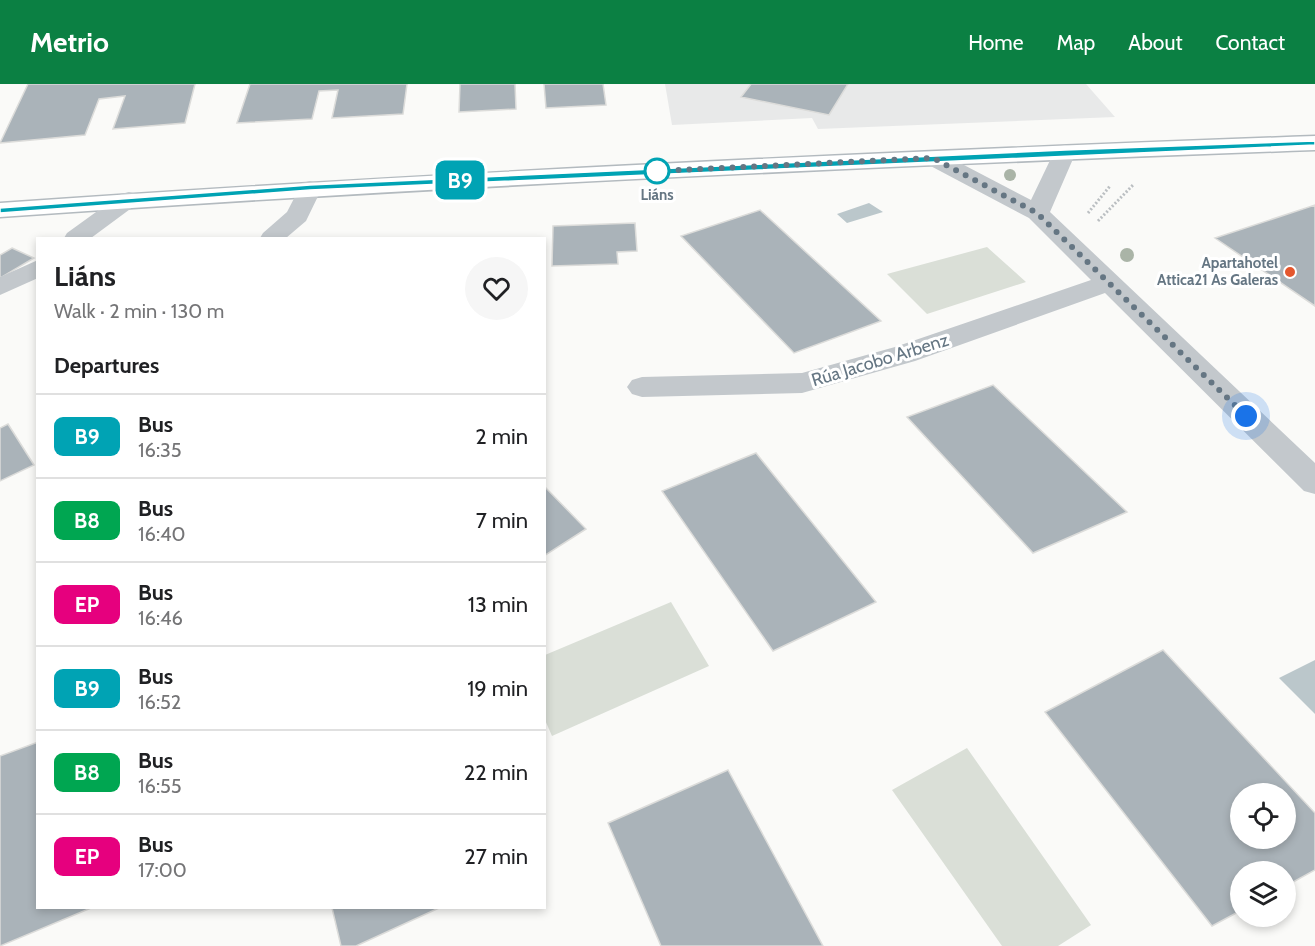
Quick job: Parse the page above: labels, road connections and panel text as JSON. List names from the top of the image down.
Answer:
{
  "streets": {
    "street": ["Rúa Jacobo Arbenz"]
  },
  "places": ["Liáns", "Apartahotel Attica21 As Galeras"],
  "lines": ["bus line B9"],
  "page": {
    "header": "Metrio",
    "nav": [
      "Home",
      "Map",
      "About",
      "Contact"
    ],
    "on_map": "B9",
    "heading": [
      ["Liáns", "Walk · 2 min · 130 m"],
      "Departures"
    ],
    "list": [
      {
        "mark": "B9",
        "name": "Bus",
        "note": "16:35",
        "value": "2 min"
      },
      {
        "mark": "B8",
        "name": "Bus",
        "note": "16:40",
        "value": "7 min"
      },
      {
        "mark": "EP",
        "name": "Bus",
        "note": "16:46",
        "value": "13 min"
      },
      {
        "mark": "B9",
        "name": "Bus",
        "note": "16:52",
        "value": "19 min"
      },
      {
        "mark": "B8",
        "name": "Bus",
        "note": "16:55",
        "value": "22 min"
      },
      {
        "mark": "EP",
        "name": "Bus",
        "note": "17:00",
        "value": "27 min"
      }
    ]
  }
}
